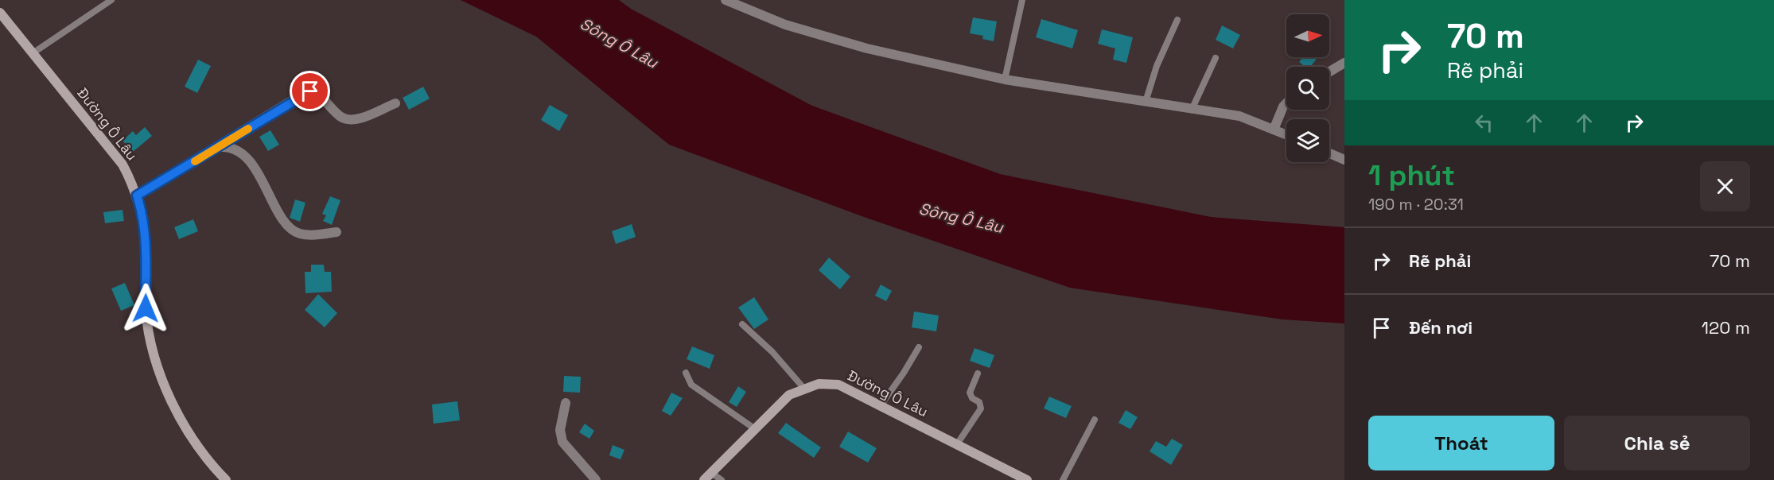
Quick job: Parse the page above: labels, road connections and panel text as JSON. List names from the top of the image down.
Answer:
{
  "streets": {
    "main road": ["Đường Ô Lâu"]
  },
  "water": ["Sông Ô Lâu"],
  "north": "right",
  "page": {
    "turn": ["70 m", "Rẽ phải"],
    "heading": ["1 phút", "190 m · 20:31"],
    "list": [
      {
        "name": "Rẽ phải",
        "value": "70 m"
      },
      {
        "name": "Đến nơi",
        "value": "120 m"
      }
    ],
    "buttons": ["Thoát", "Chia sẻ"]
  }
}
